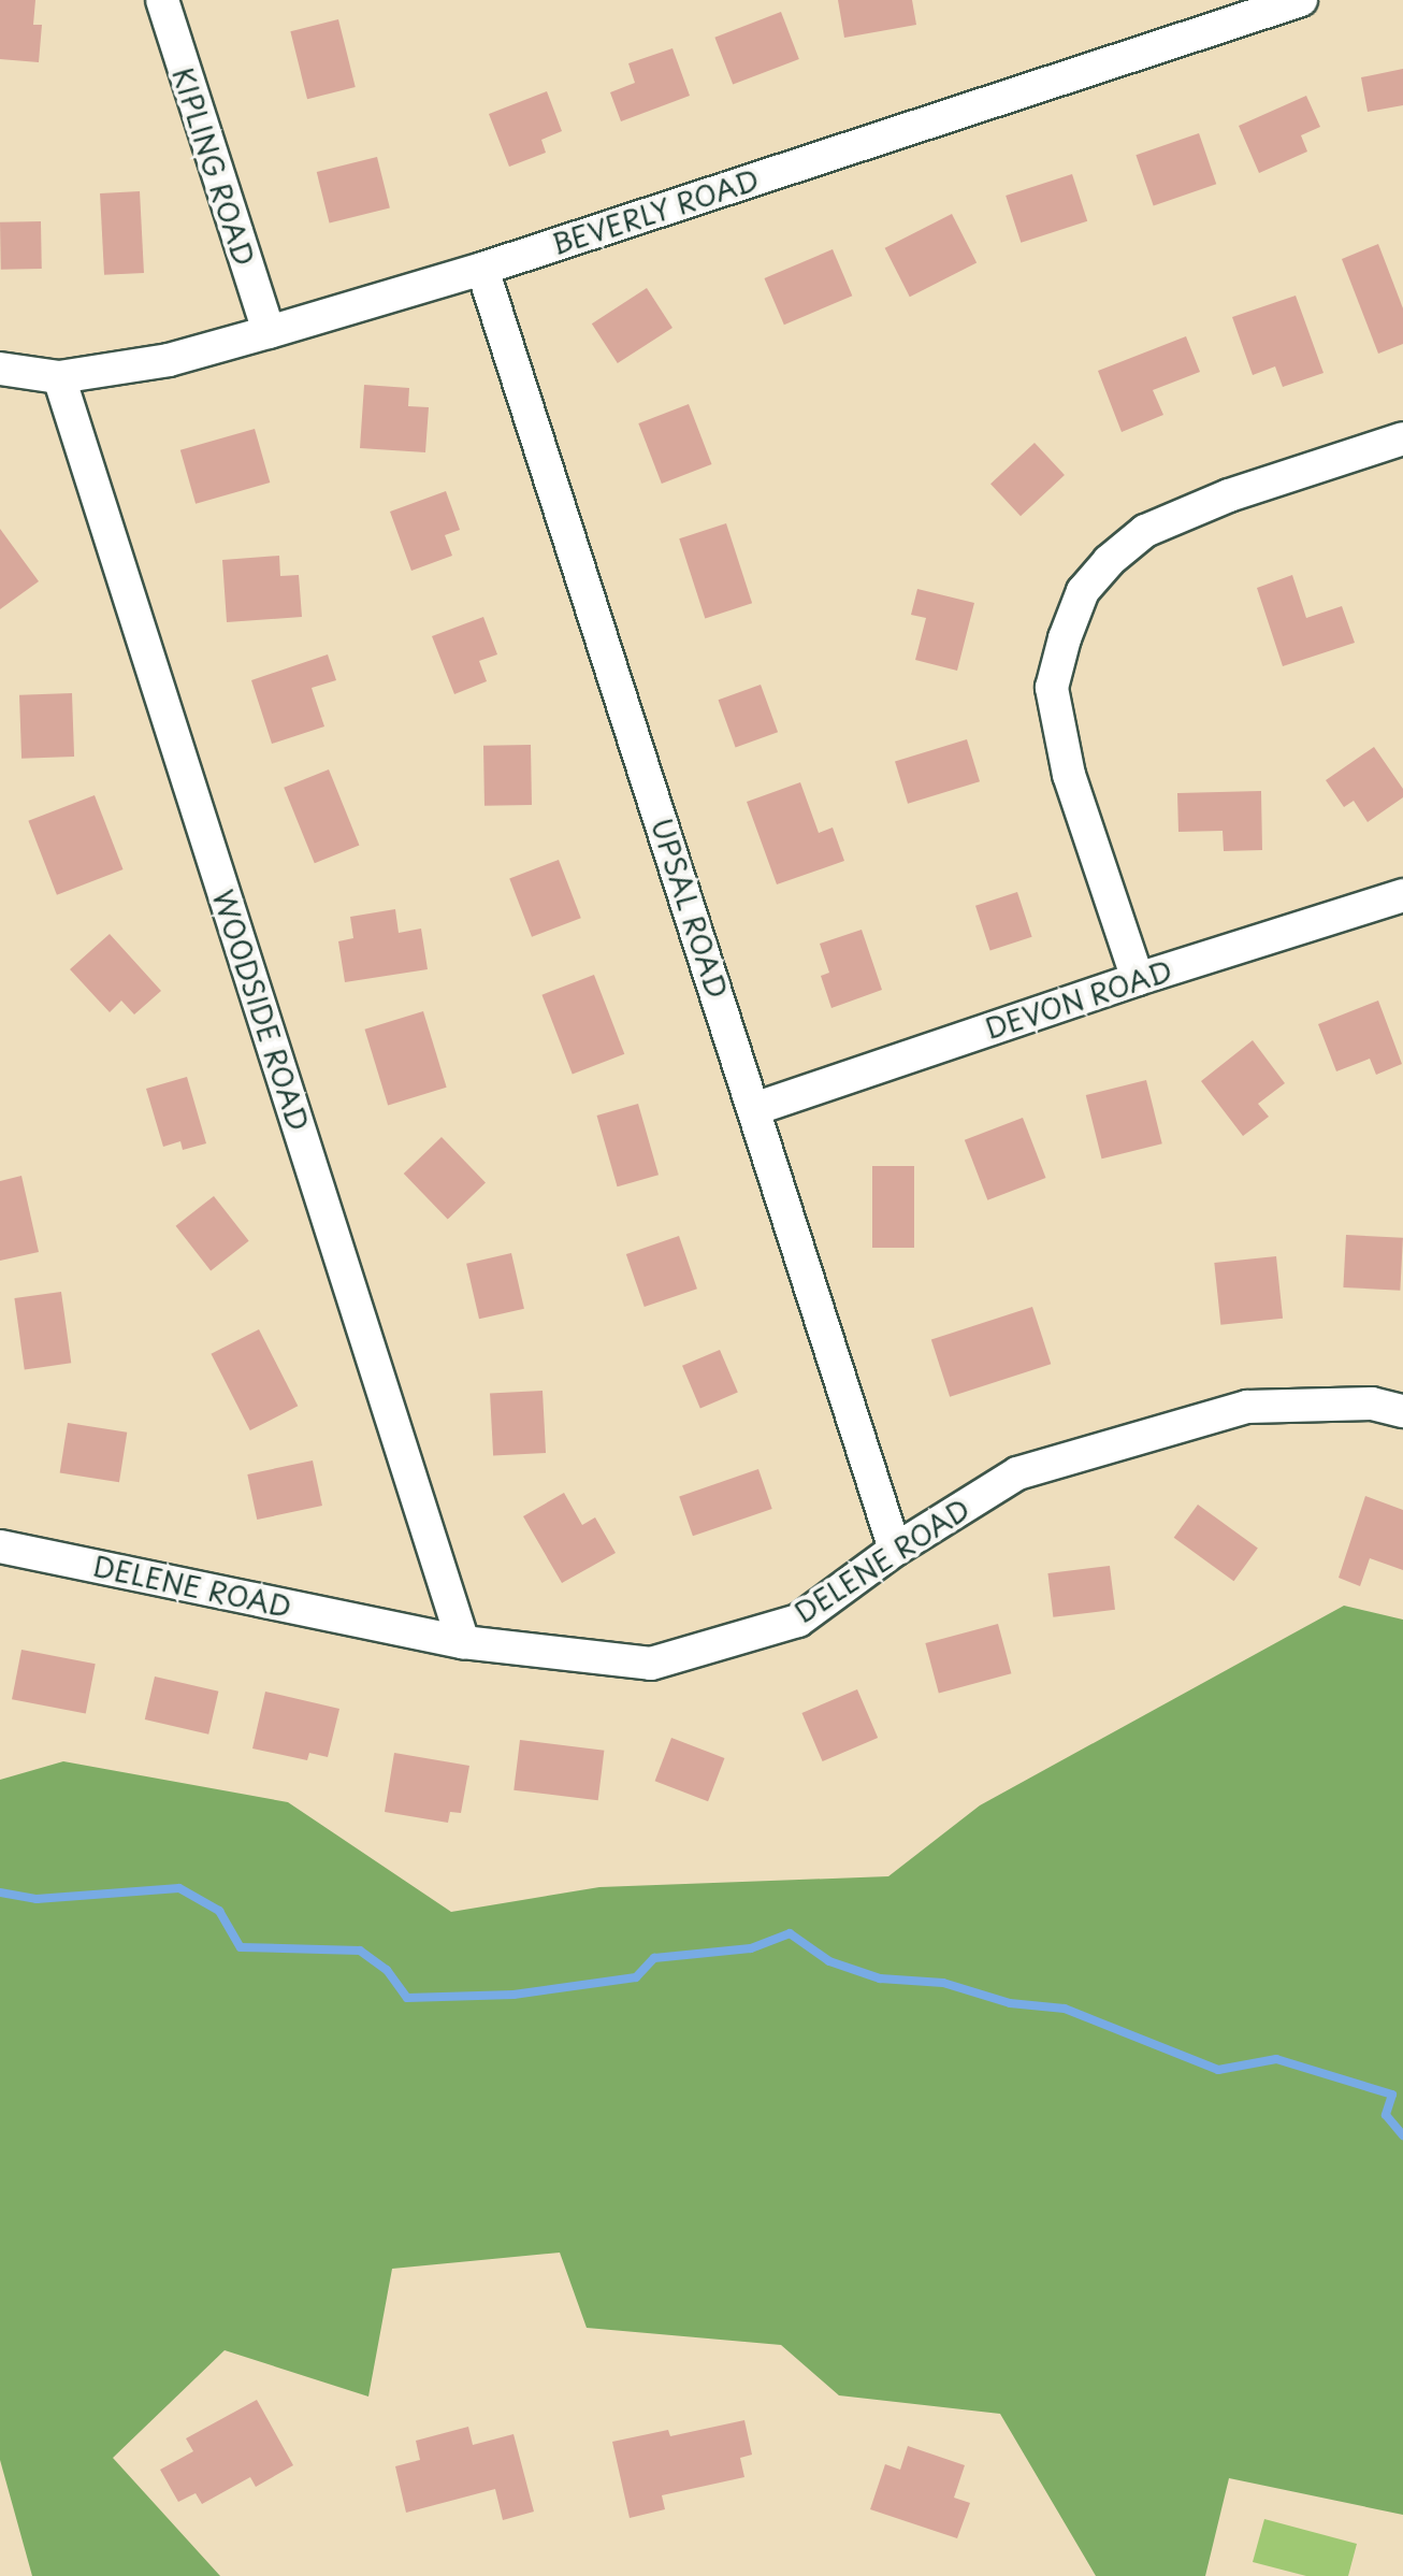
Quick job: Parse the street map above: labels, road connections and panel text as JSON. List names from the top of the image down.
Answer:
{
  "streets": {
    "street": [
      "KIPLING ROAD",
      "BEVERLY ROAD",
      "UPSAL ROAD",
      "DEVON ROAD",
      "WOODSIDE ROAD",
      "DELENE ROAD"
    ]
  },
  "crossings": [
    ["KIPLING ROAD", "BEVERLY ROAD"],
    ["BEVERLY ROAD", "UPSAL ROAD"],
    ["BEVERLY ROAD", "WOODSIDE ROAD"],
    ["UPSAL ROAD", "DEVON ROAD"],
    ["UPSAL ROAD", "DELENE ROAD"],
    ["WOODSIDE ROAD", "DELENE ROAD"]
  ]
}
